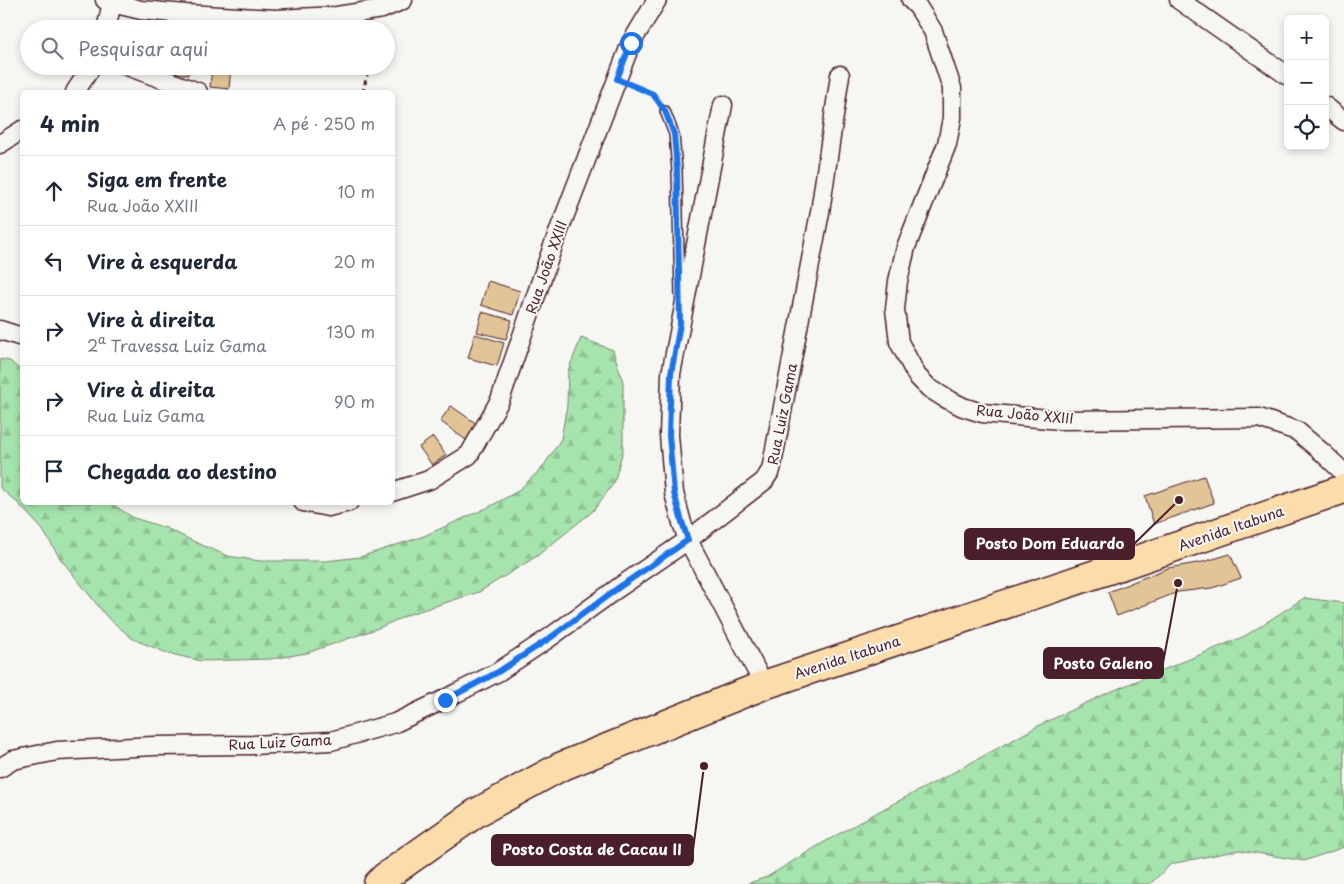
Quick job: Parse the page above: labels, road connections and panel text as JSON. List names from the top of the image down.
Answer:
{
  "streets": {
    "main road": ["Avenida Itabuna"],
    "street": ["Rua João XXIII", "Rua Luiz Gama"]
  },
  "places": ["Posto Dom Eduardo", "Posto Galeno", "Posto Costa de Cacau II"],
  "page": {
    "map_buttons": ["+", "−"],
    "search": "Pesquisar aqui",
    "heading": ["4 min", "A pé · 250 m"],
    "list": [
      ["Siga em frente", "Rua João XXIII", "10 m"],
      ["Vire à esquerda", "20 m"],
      ["Vire à direita", "2ª Travessa Luiz Gama", "130 m"],
      ["Vire à direita", "Rua Luiz Gama", "90 m"],
      "Chegada ao destino"
    ]
  }
}
